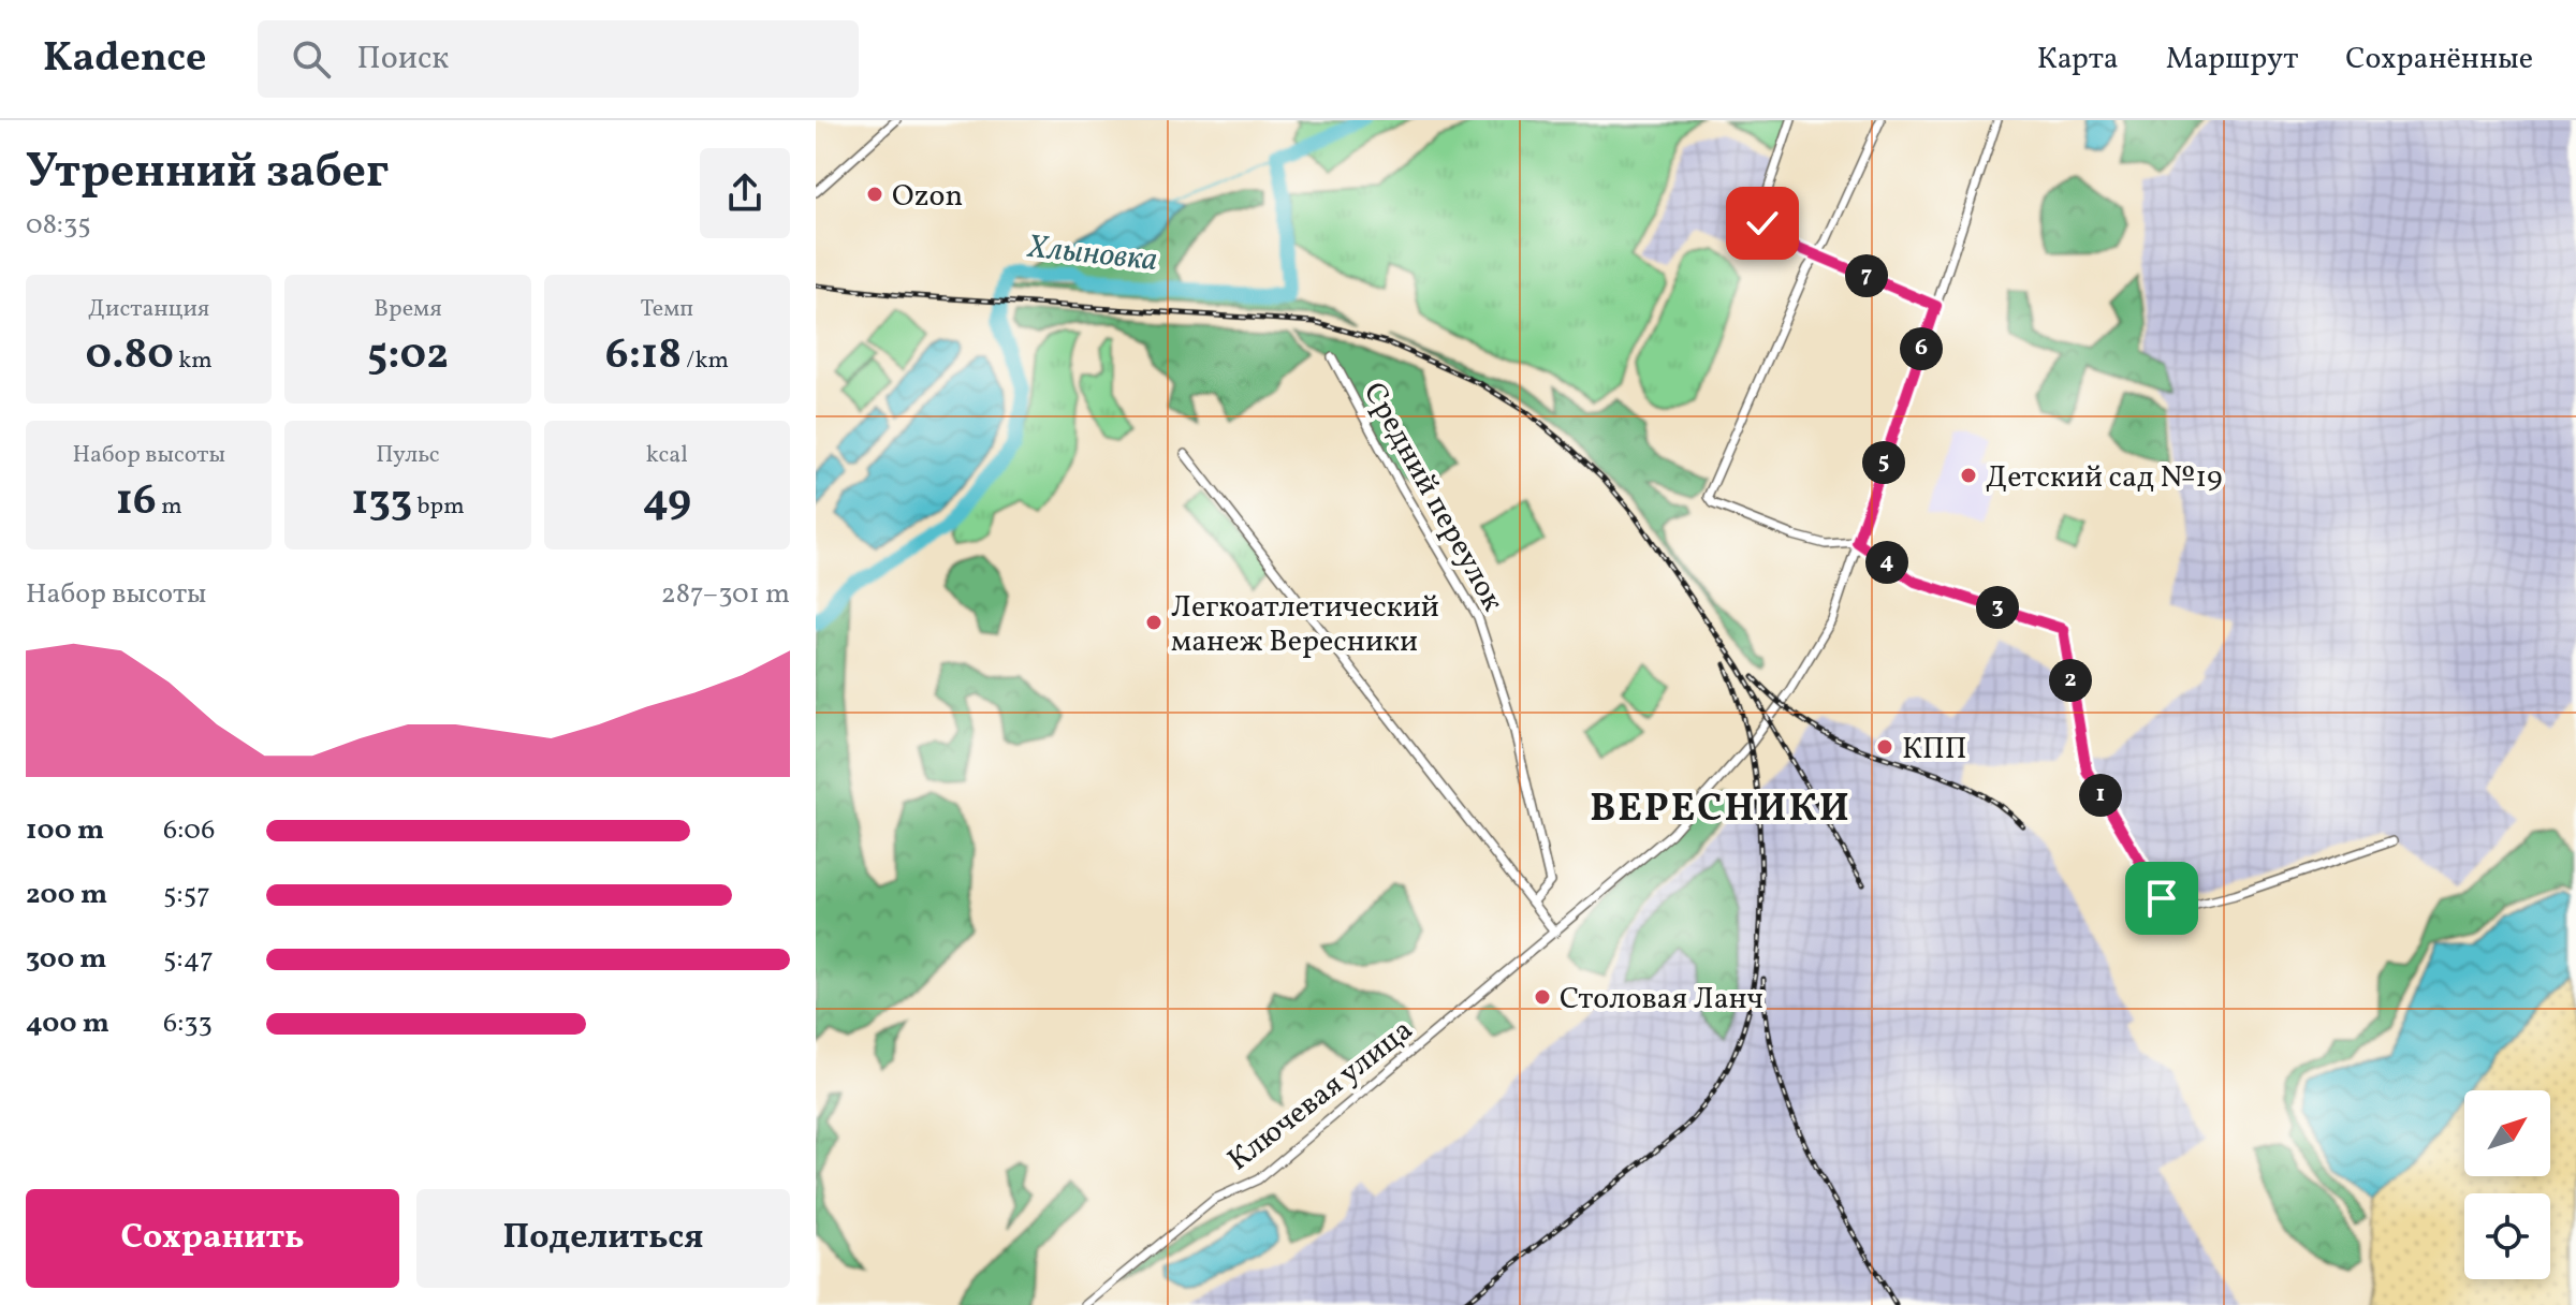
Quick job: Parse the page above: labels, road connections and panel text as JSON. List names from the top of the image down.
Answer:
{
  "streets": {
    "street": ["Средний переулок", "Ключевая улица"]
  },
  "districts": ["ВЕРЕСНИКИ"],
  "water": ["Хлыновка"],
  "places": [
    "Ozon",
    "Детский сад №19",
    "Легкоатлетический манеж Вересники",
    "КПП",
    "Столовая Ланч"
  ],
  "north": "top right",
  "page": {
    "header": "Kadence",
    "search": "Поиск",
    "nav": ["Карта", "Маршрут", "Сохранённые"],
    "heading": ["Утренний забег", "08:35"],
    "pins": [
      "7",
      "6",
      "5",
      "4",
      "3",
      "2",
      "1"
    ],
    "stats": [
      ["Дистанция", "0.80 km"],
      ["Время", "5:02"],
      ["Темп", "6:18 /km"],
      ["Набор высоты", "16 m"],
      ["Пульс", "133 bpm"],
      ["kcal", "49"]
    ],
    "chart": ["Набор высоты", "287–301 m"],
    "list": [
      {
        "name": "100 m",
        "note": "6:06"
      },
      {
        "name": "200 m",
        "note": "5:57"
      },
      {
        "name": "300 m",
        "note": "5:47"
      },
      {
        "name": "400 m",
        "note": "6:33"
      }
    ],
    "buttons": ["Сохранить", "Поделиться"]
  }
}
